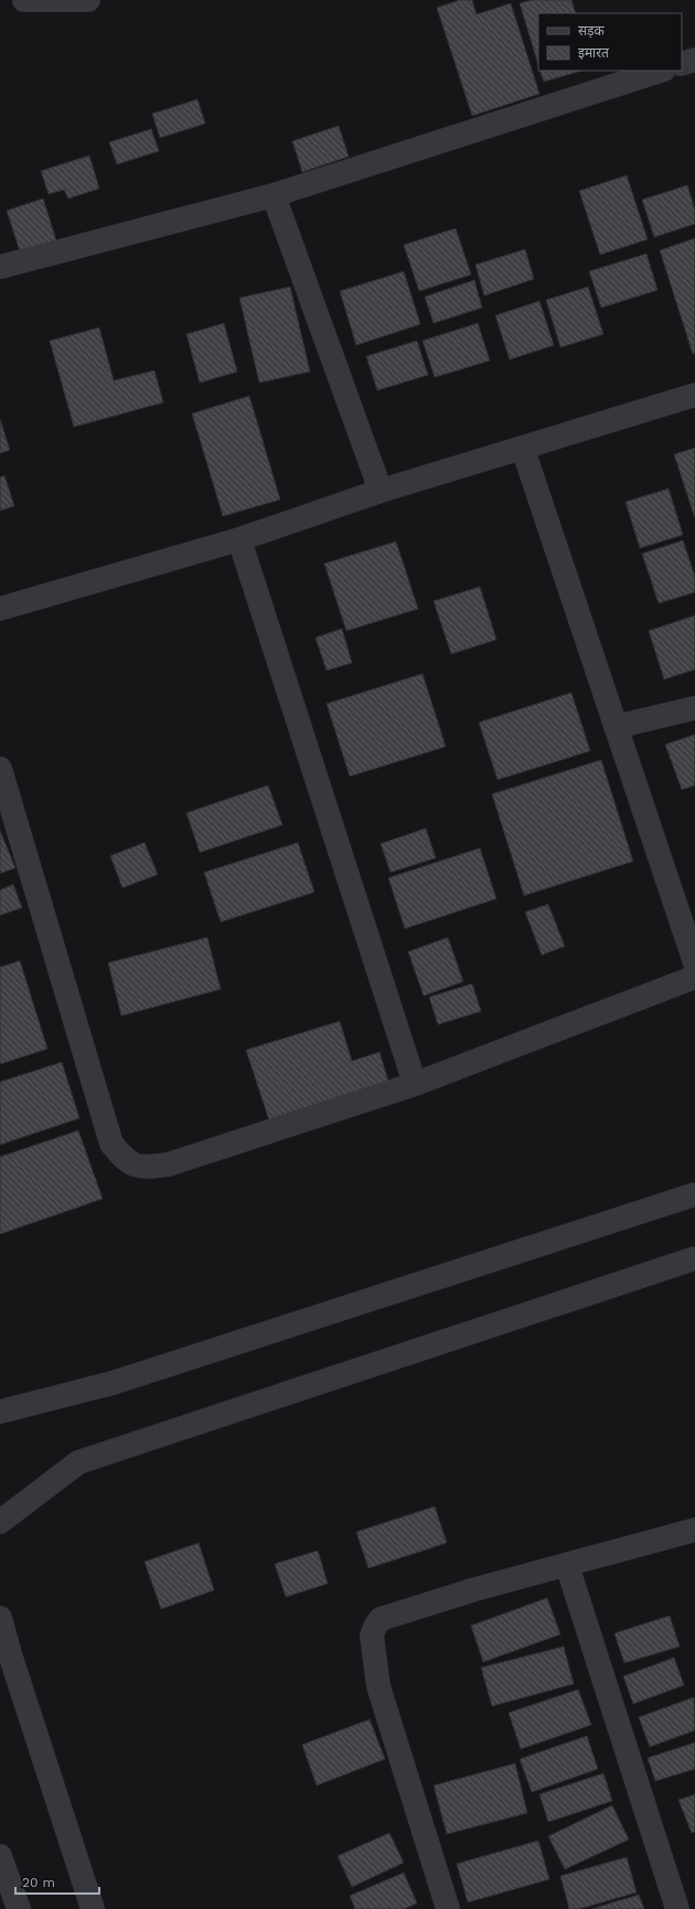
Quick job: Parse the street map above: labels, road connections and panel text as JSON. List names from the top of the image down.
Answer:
{
  "legend": ["सड़क", "इमारत"],
  "scale_bar": "20 m"
}
